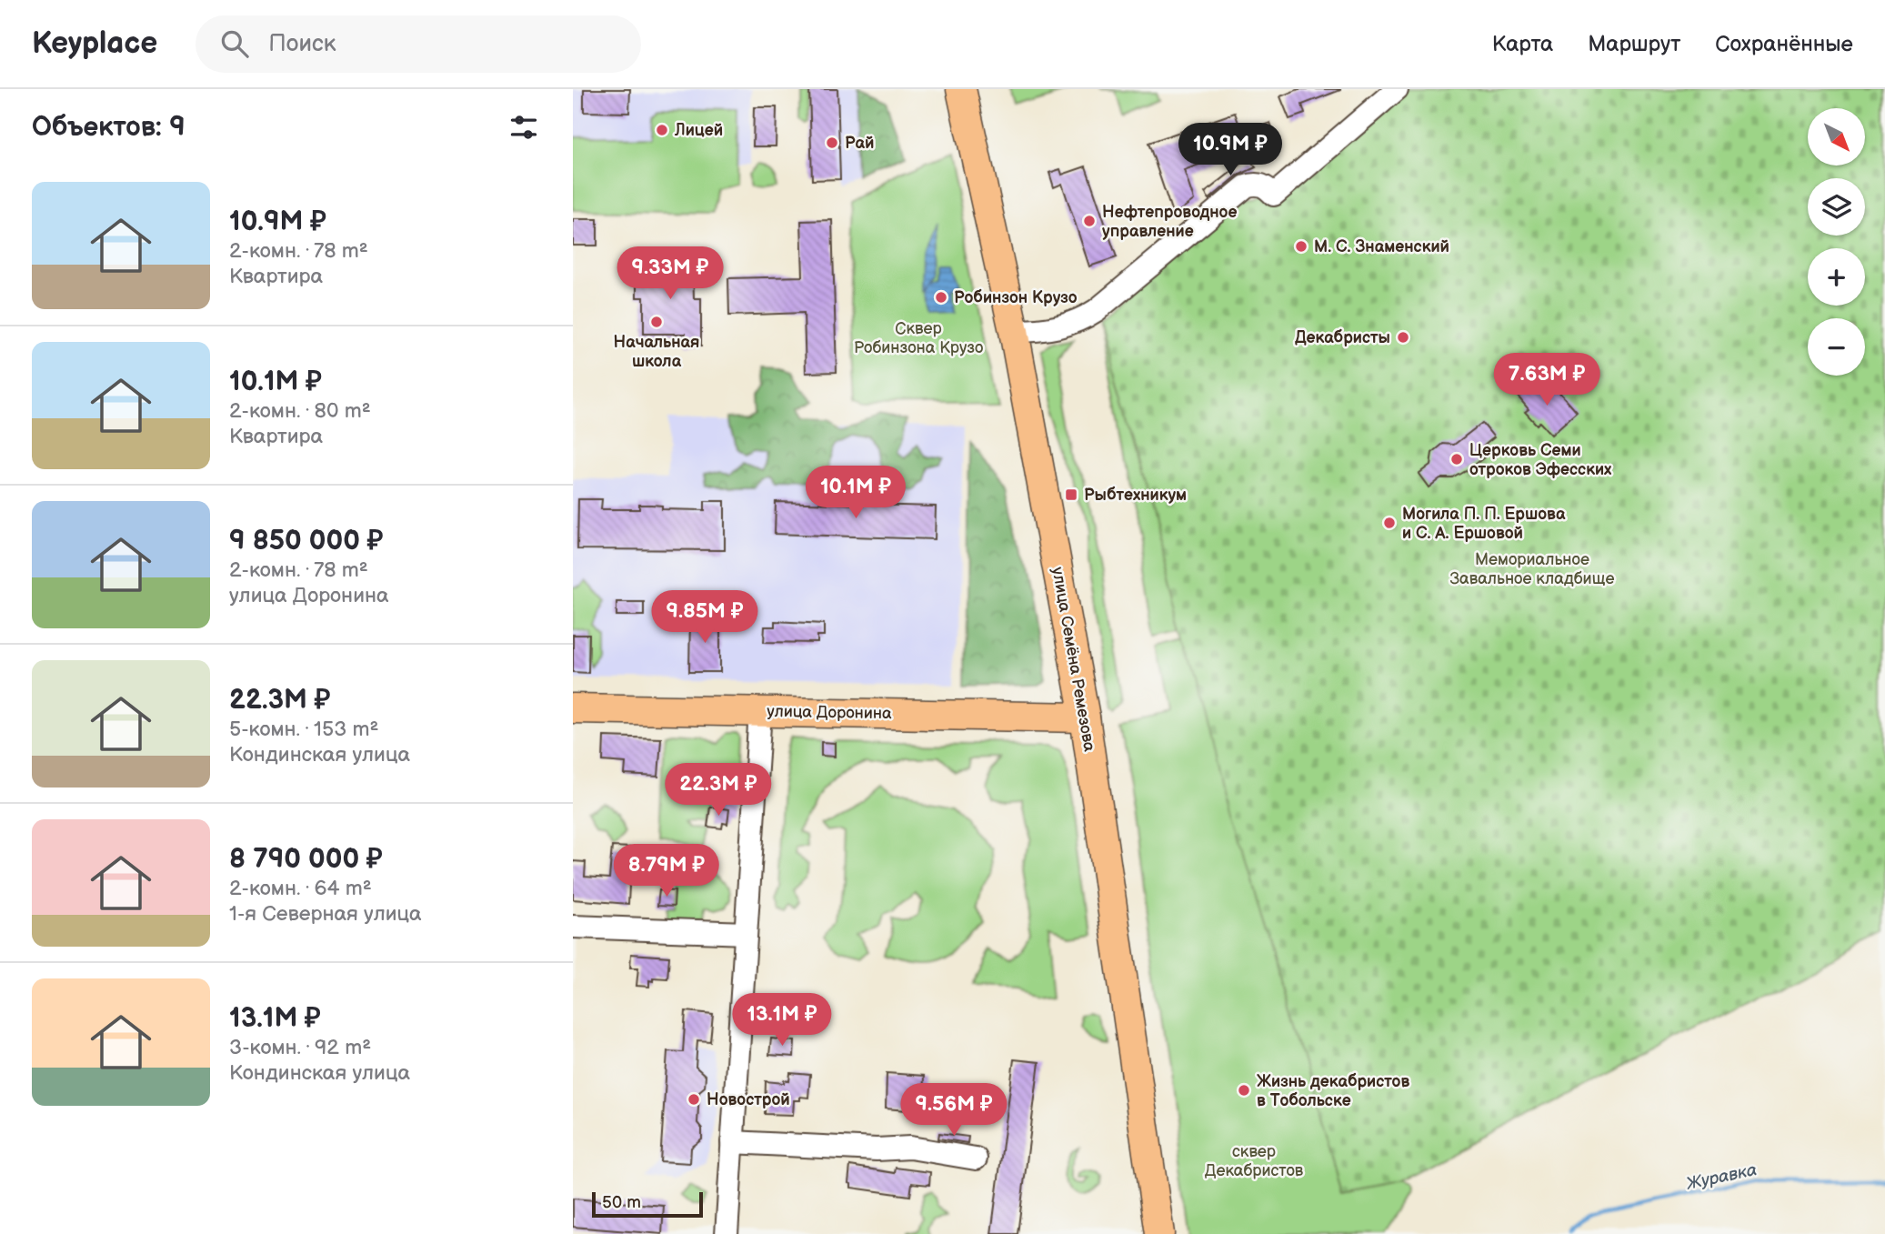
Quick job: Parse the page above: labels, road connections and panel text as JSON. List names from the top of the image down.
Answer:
{
  "streets": {
    "main road": ["улица Семёна Ремезова", "улица Доронина"]
  },
  "crossings": [
    ["улица Семёна Ремезова", "улица Доронина"]
  ],
  "water": ["Журавка"],
  "parks": ["Сквер Робинзона Крузо", "Мемориальное Завальное кладбище", "сквер Декабристов"],
  "places": {
    "other": [
      "Лицей",
      "Рай",
      "Нефтепроводное управление",
      "М. С. Знаменский",
      "Робинзон Крузо",
      "Начальная школа",
      "Декабристы",
      "Церковь Семи отроков Эфесских",
      "Могила П. П. Ершова и С. А. Ершовой",
      "Жизнь декабристов в Тобольске",
      "Новострой"
    ],
    "transit": ["Рыбтехникум"]
  },
  "scale_bar": "50 m",
  "north": "bottom right",
  "page": {
    "header": "Keyplace",
    "search": "Поиск",
    "nav": ["Карта", "Маршрут", "Сохранённые"],
    "heading": "Объектов: 9",
    "map_buttons": ["+", "−"],
    "price": [
      "10.9M ₽",
      "9.33M ₽",
      "7.63M ₽",
      "10.1M ₽",
      "9.85M ₽",
      "22.3M ₽",
      "8.79M ₽",
      "13.1M ₽",
      "9.56M ₽"
    ],
    "list": [
      {
        "name": "10.9M ₽",
        "note": "2-комн. · 78 m² · Квартира"
      },
      {
        "name": "10.1M ₽",
        "note": "2-комн. · 80 m² · Квартира"
      },
      {
        "name": "9 850 000 ₽",
        "note": "2-комн. · 78 m² · улица Доронина"
      },
      {
        "name": "22.3M ₽",
        "note": "5-комн. · 153 m² · Кондинская улица"
      },
      {
        "name": "8 790 000 ₽",
        "note": "2-комн. · 64 m² · 1-я Северная улица"
      },
      {
        "name": "13.1M ₽",
        "note": "3-комн. · 92 m² · Кондинская улица"
      }
    ],
    "scale": "50 m"
  }
}
